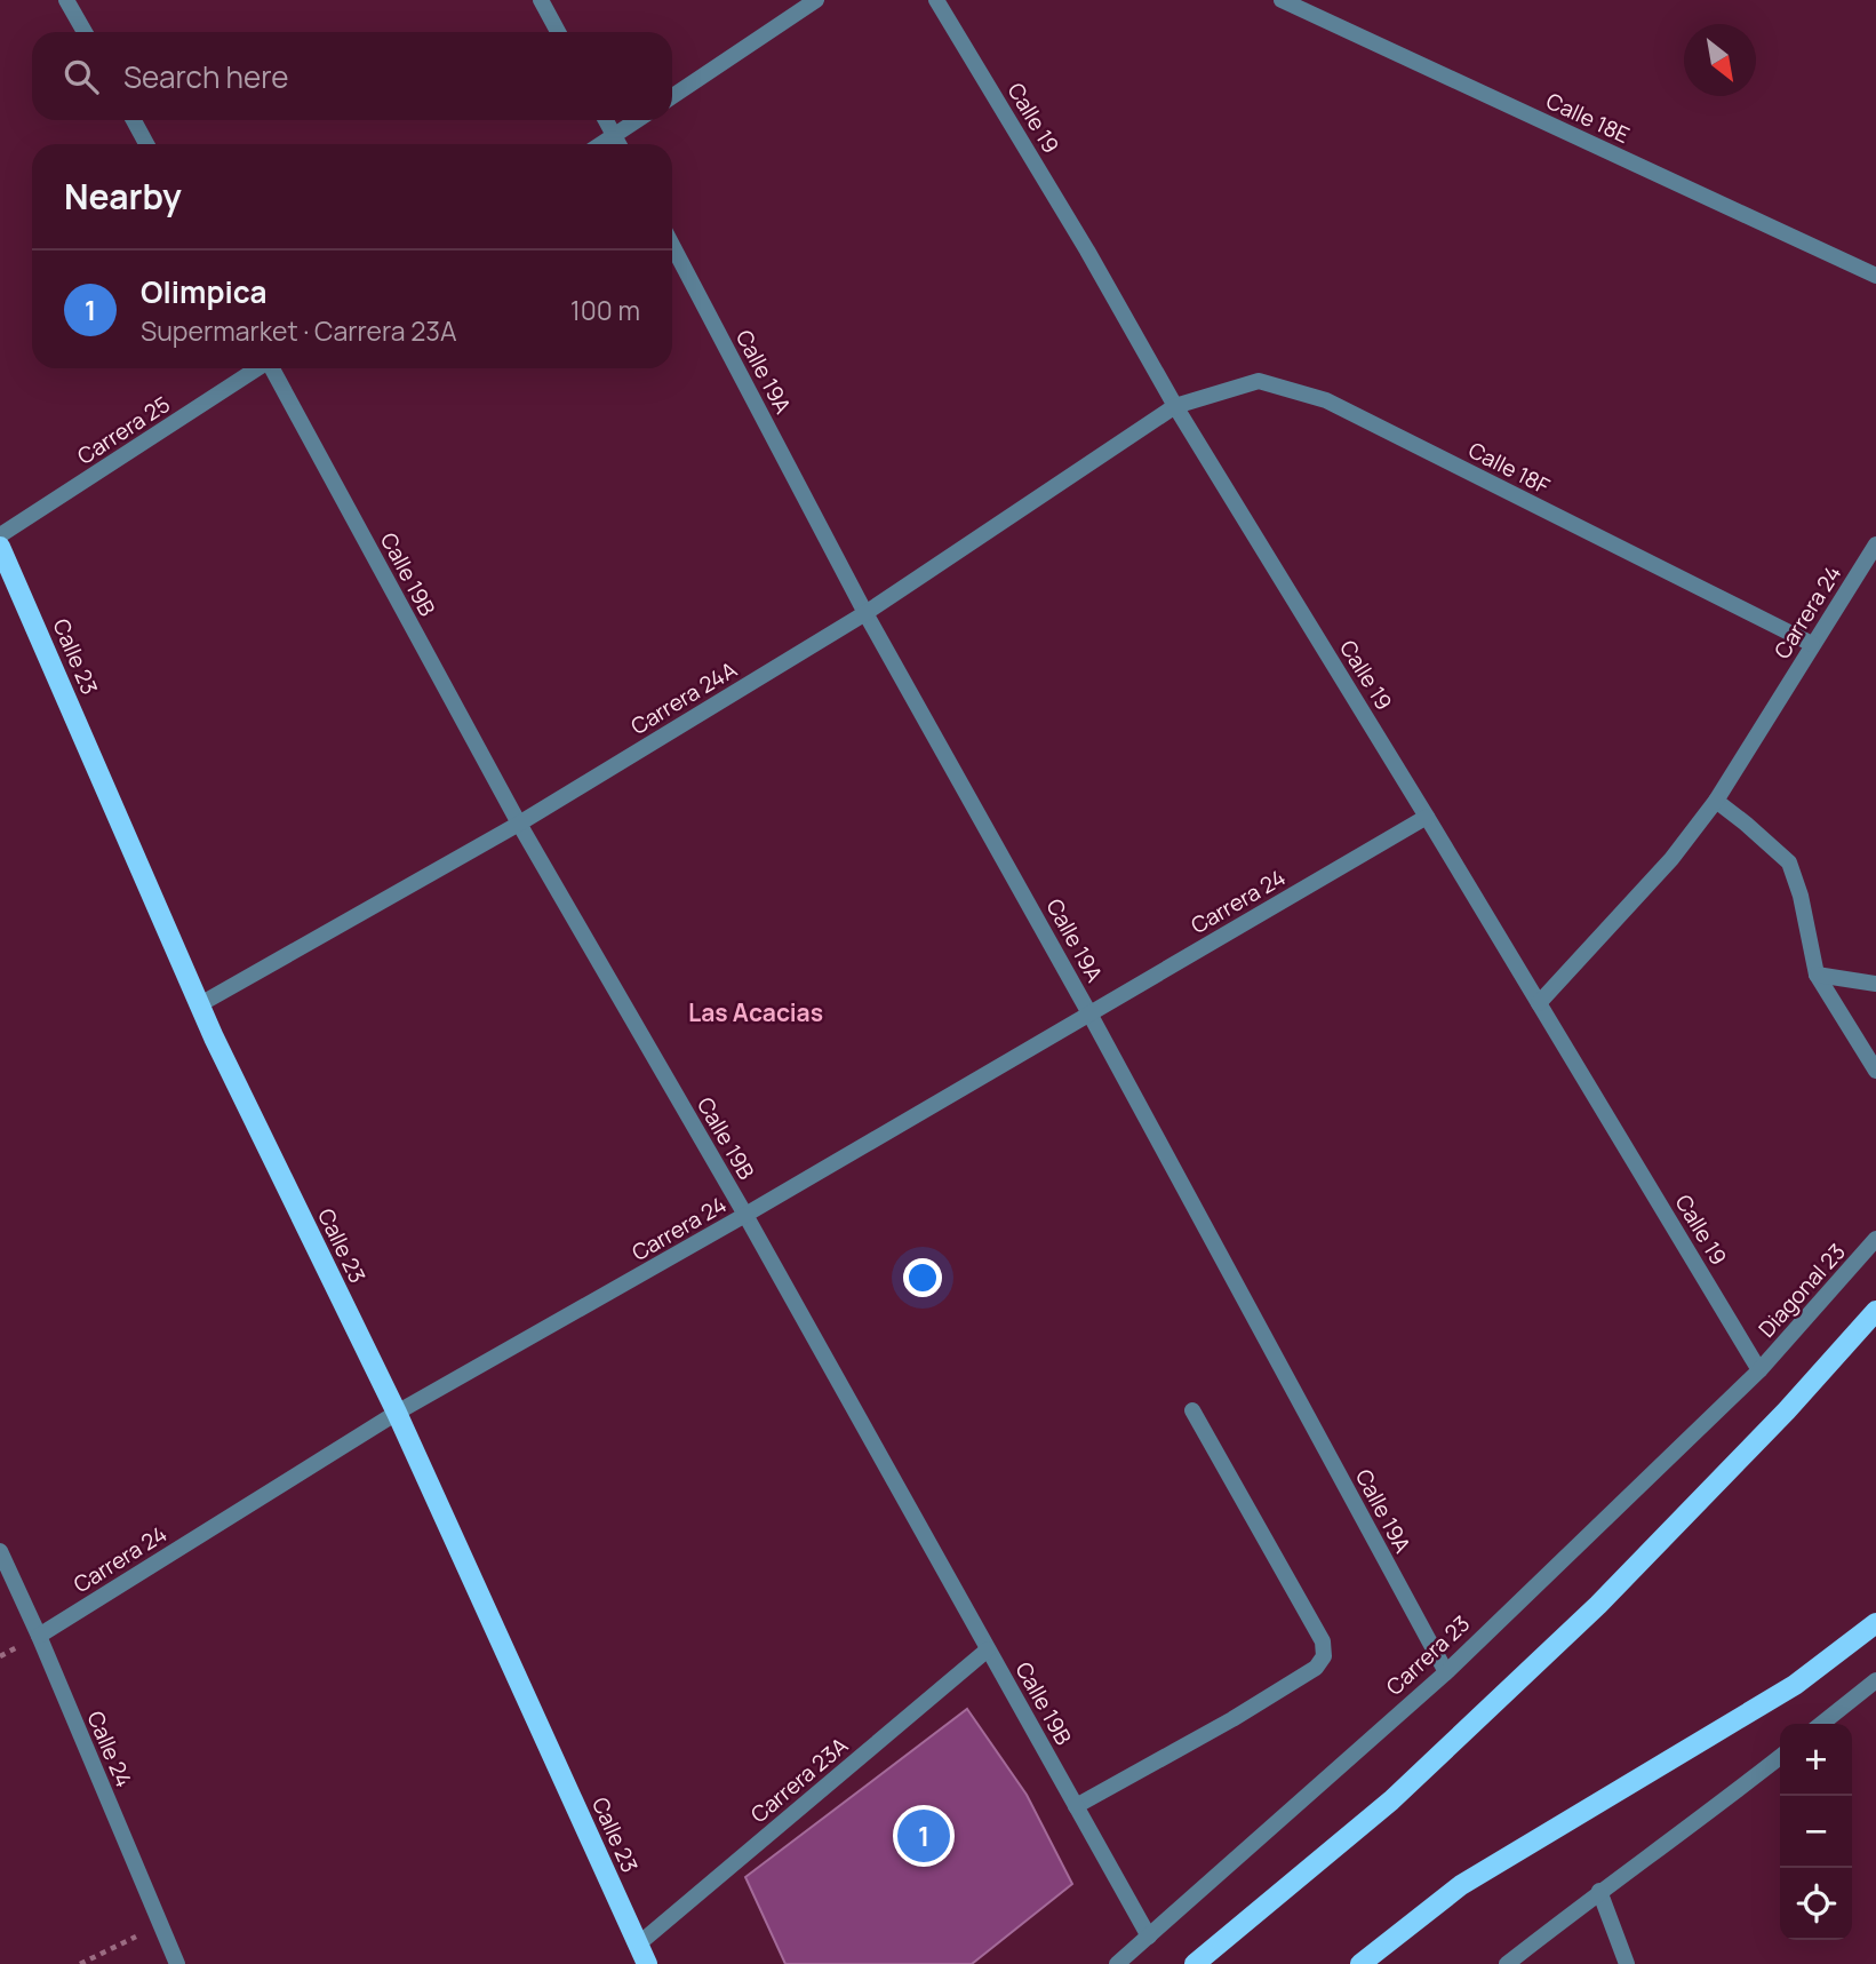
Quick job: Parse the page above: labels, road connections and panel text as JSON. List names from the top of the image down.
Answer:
{
  "streets": {
    "main road": ["Calle 23"],
    "street": [
      "Calle 19",
      "Calle 18E",
      "Calle 19A",
      "Carrera 25",
      "Calle 18F",
      "Calle 19B",
      "Carrera 24",
      "Carrera 24A",
      "Diagonal 23",
      "Carrera 23",
      "Calle 24",
      "Carrera 23A"
    ]
  },
  "crossings": [
    ["Calle 19", "Calle 18F"],
    ["Calle 19", "Carrera 24"],
    ["Calle 19", "Carrera 24A"],
    ["Calle 19", "Diagonal 23"],
    ["Calle 19", "Carrera 23"],
    ["Calle 19A", "Carrera 24"],
    ["Calle 19A", "Carrera 24A"],
    ["Calle 19A", "Carrera 23"],
    ["Calle 18F", "Carrera 24"],
    ["Calle 18F", "Carrera 24A"],
    ["Calle 19B", "Carrera 24"],
    ["Calle 19B", "Carrera 24A"],
    ["Calle 19B", "Carrera 23"],
    ["Calle 19B", "Carrera 23A"],
    ["Carrera 24", "Calle 23"],
    ["Carrera 24", "Calle 24"],
    ["Calle 23", "Carrera 24A"],
    ["Calle 23", "Carrera 23A"],
    ["Diagonal 23", "Carrera 23"]
  ],
  "districts": ["Las Acacias"],
  "north": "bottom right",
  "page": {
    "search": "Search here",
    "heading": "Nearby",
    "list": [
      {
        "mark": "1",
        "name": "Olimpica",
        "note": "Supermarket · Carrera 23A",
        "value": "100 m"
      }
    ],
    "map_buttons": ["+", "−"],
    "pins": "1"
  }
}
